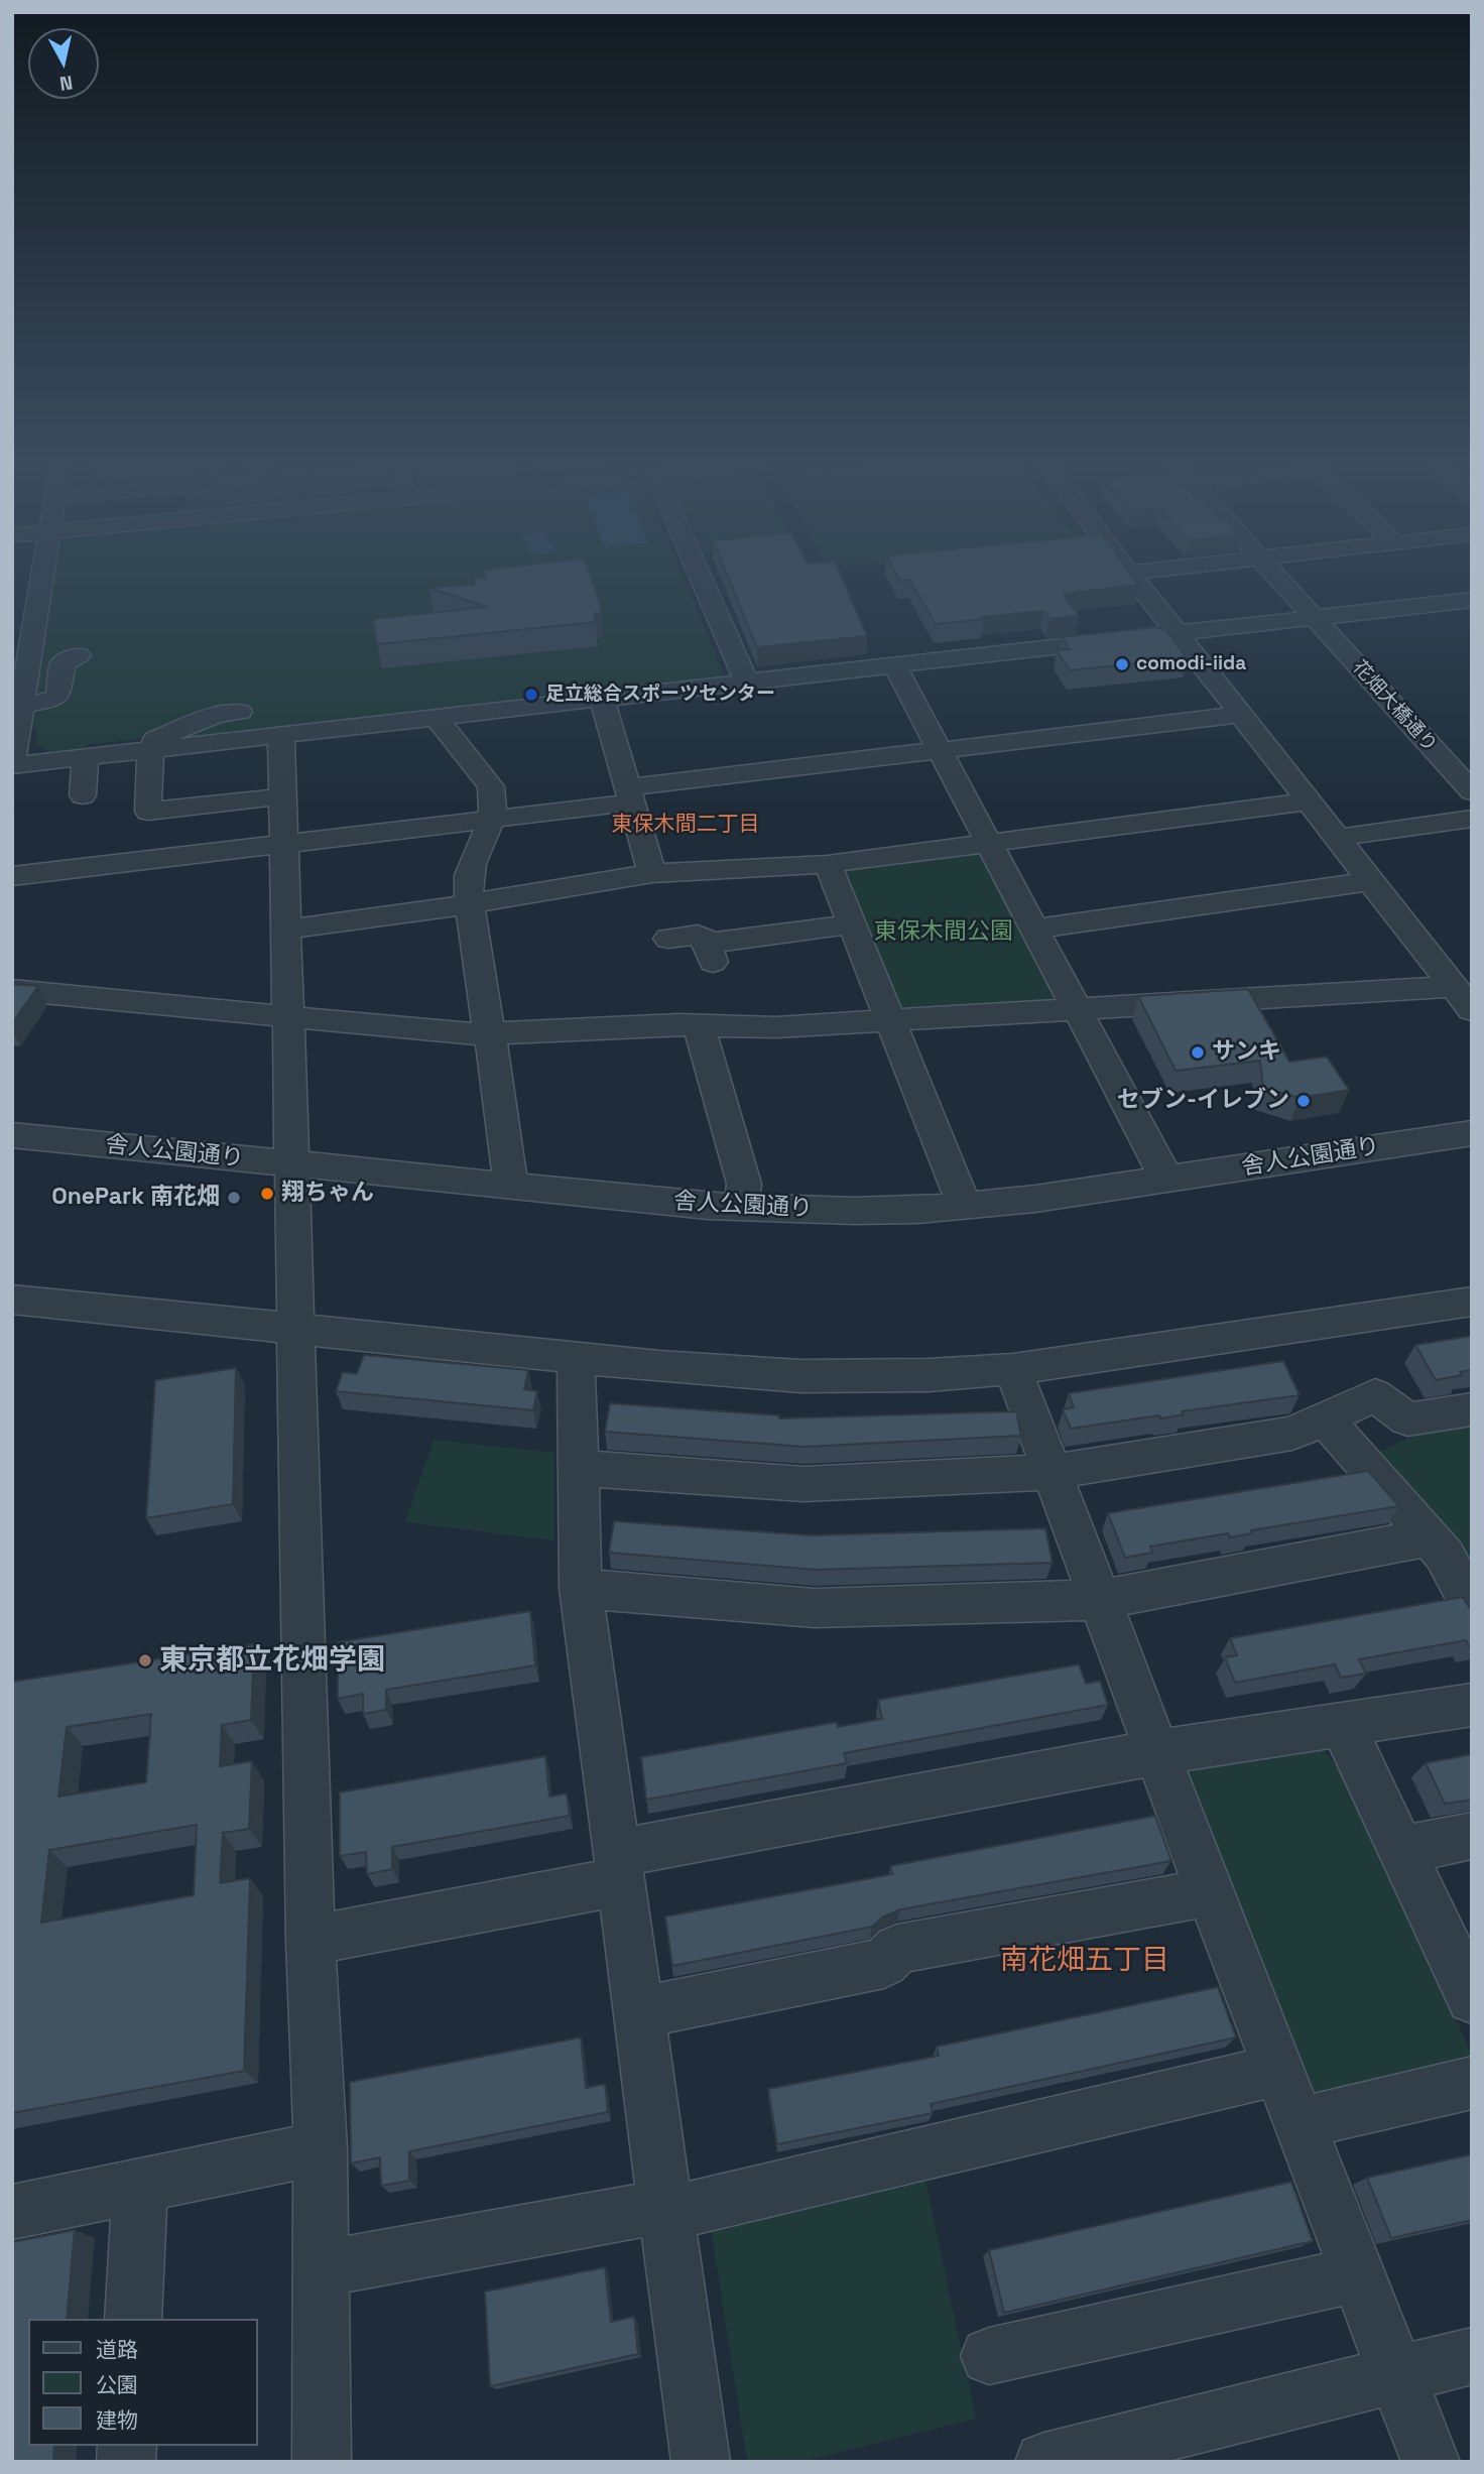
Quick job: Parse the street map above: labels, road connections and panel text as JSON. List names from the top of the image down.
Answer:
{
  "streets": {
    "street": ["花畑大橋通り", "舎人公園通り"]
  },
  "districts": ["東保木間二丁目", "南花畑五丁目"],
  "parks": ["東保木間公園"],
  "places": [
    "comodi-iida",
    "足立総合スポーツセンター",
    "サンキ",
    "セブン-イレブン",
    "翔ちゃん",
    "OnePark 南花畑",
    "東京都立花畑学園"
  ],
  "legend": ["道路", "公園", "建物"],
  "north": "bottom"
}
